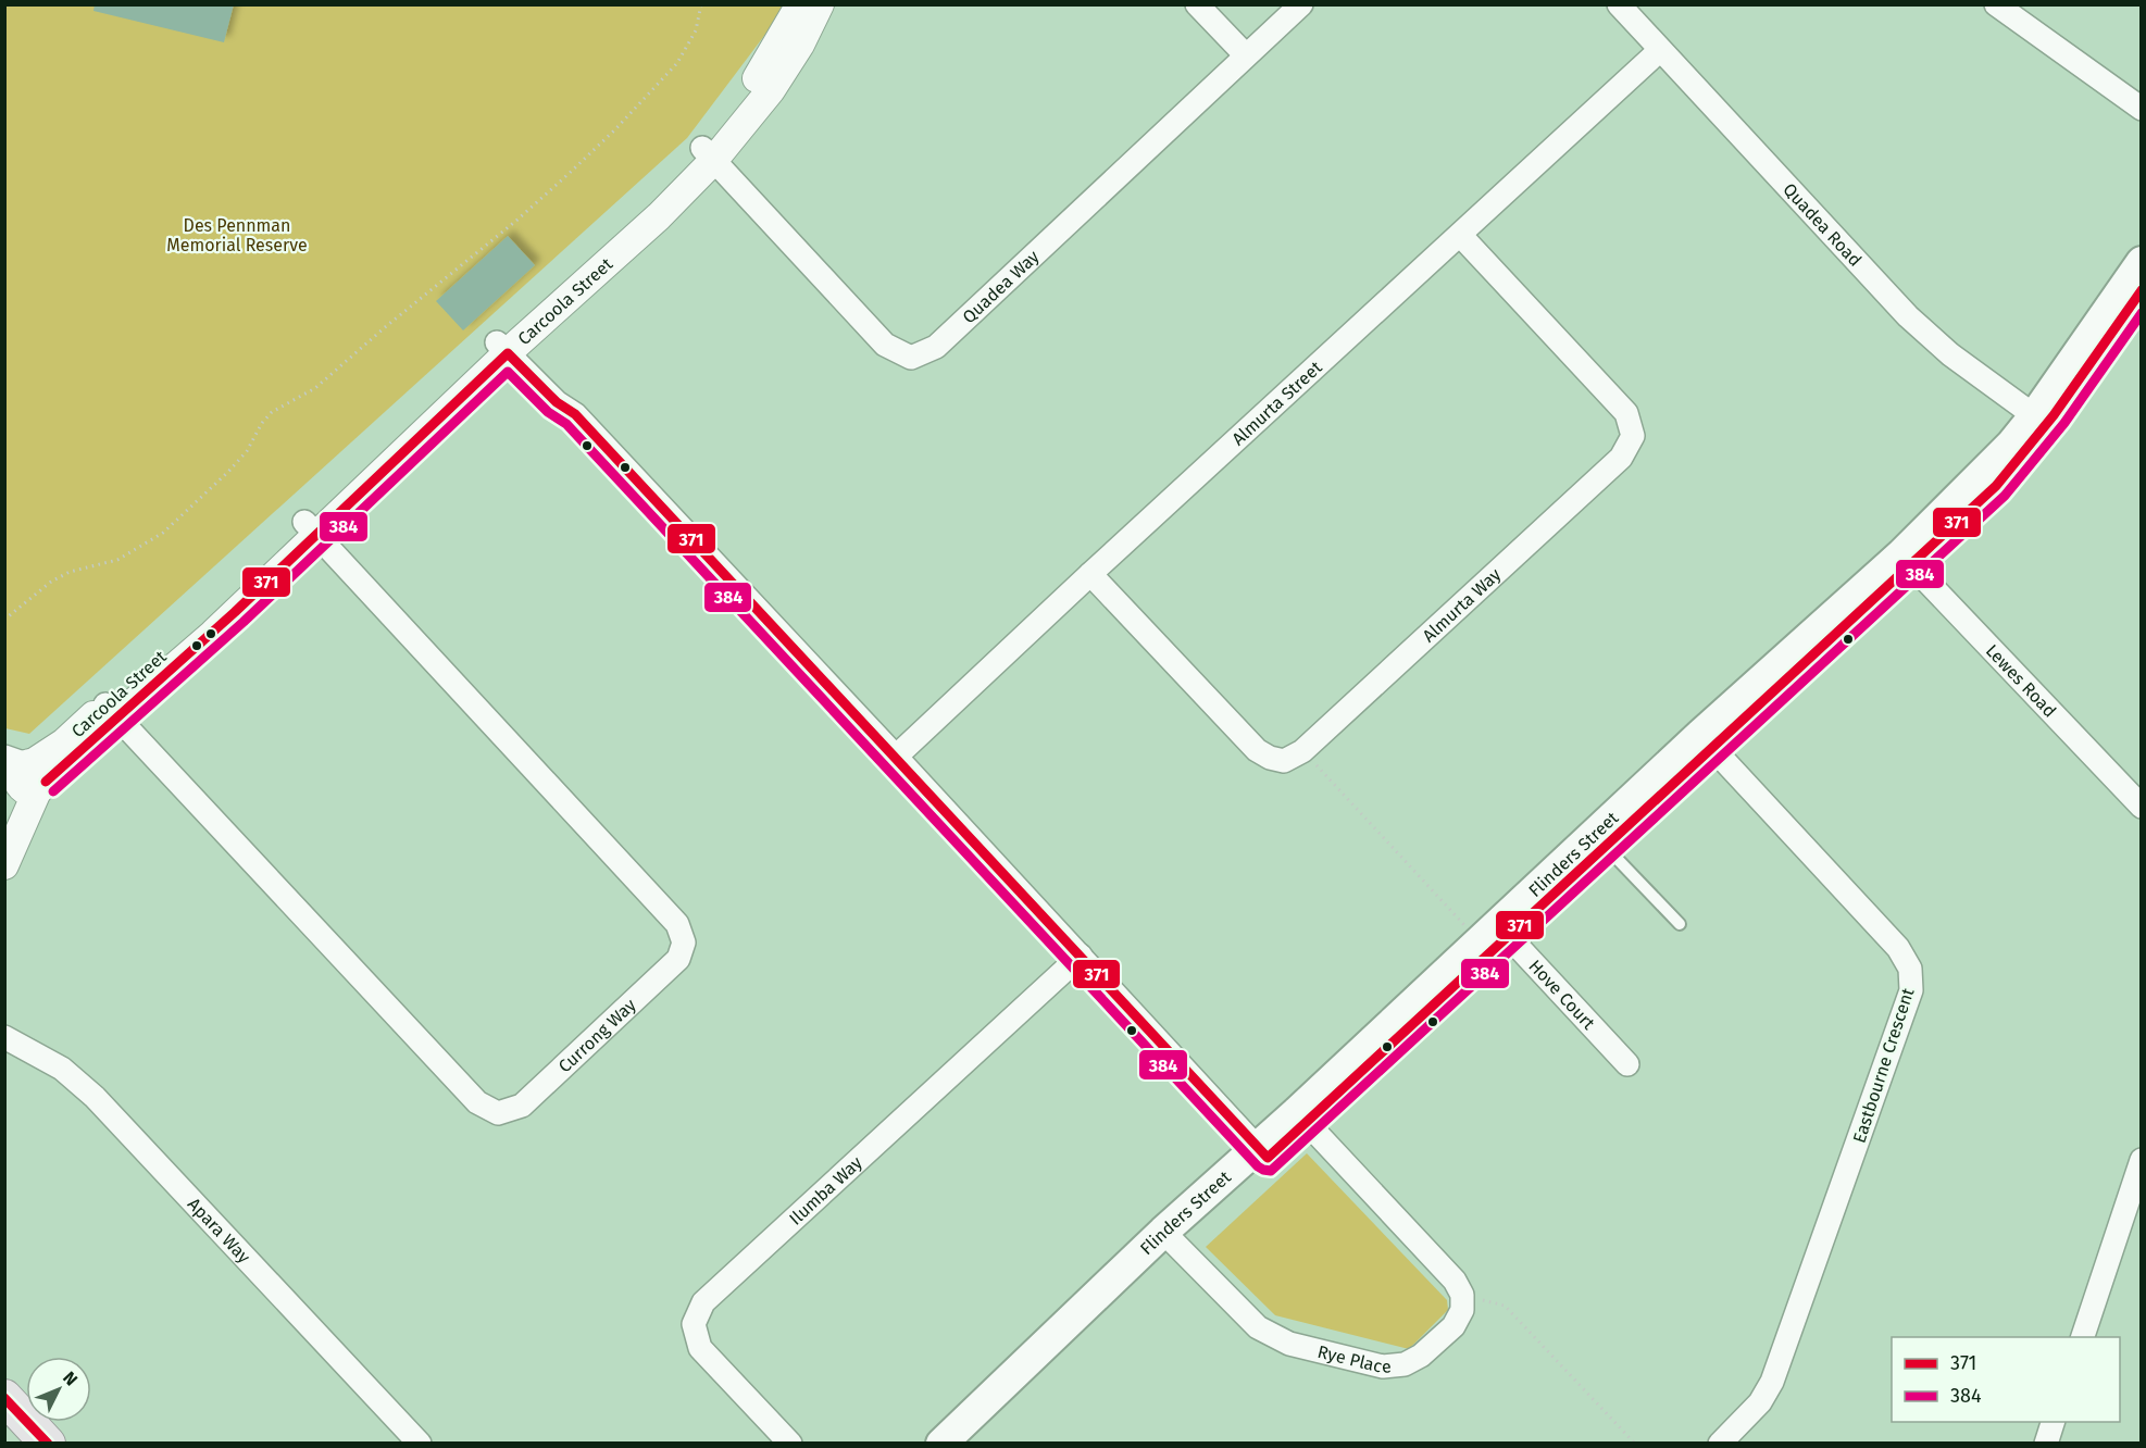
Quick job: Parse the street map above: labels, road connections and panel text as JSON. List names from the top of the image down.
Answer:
{
  "streets": {
    "main road": ["Flinders Street"],
    "street": [
      "Quadea Road",
      "Quadea Way",
      "Carcoola Street",
      "Almurta Street",
      "Almurta Way",
      "Lewes Road",
      "Hove Court",
      "Currong Way",
      "Eastbourne Crescent",
      "Ilumba Way",
      "Apara Way",
      "Rye Place"
    ]
  },
  "crossings": [
    ["Quadea Road", "Almurta Street"],
    ["Quadea Road", "Flinders Street"],
    ["Quadea Way", "Carcoola Street"],
    ["Carcoola Street", "Currong Way"],
    ["Almurta Street", "Almurta Way"],
    ["Lewes Road", "Flinders Street"],
    ["Flinders Street", "Hove Court"],
    ["Flinders Street", "Eastbourne Crescent"],
    ["Flinders Street", "Rye Place"]
  ],
  "parks": ["Des Pennman Memorial Reserve"],
  "lines": ["transit line 371", "transit line 384"],
  "legend": ["371", "384"],
  "north": "top right"
}
